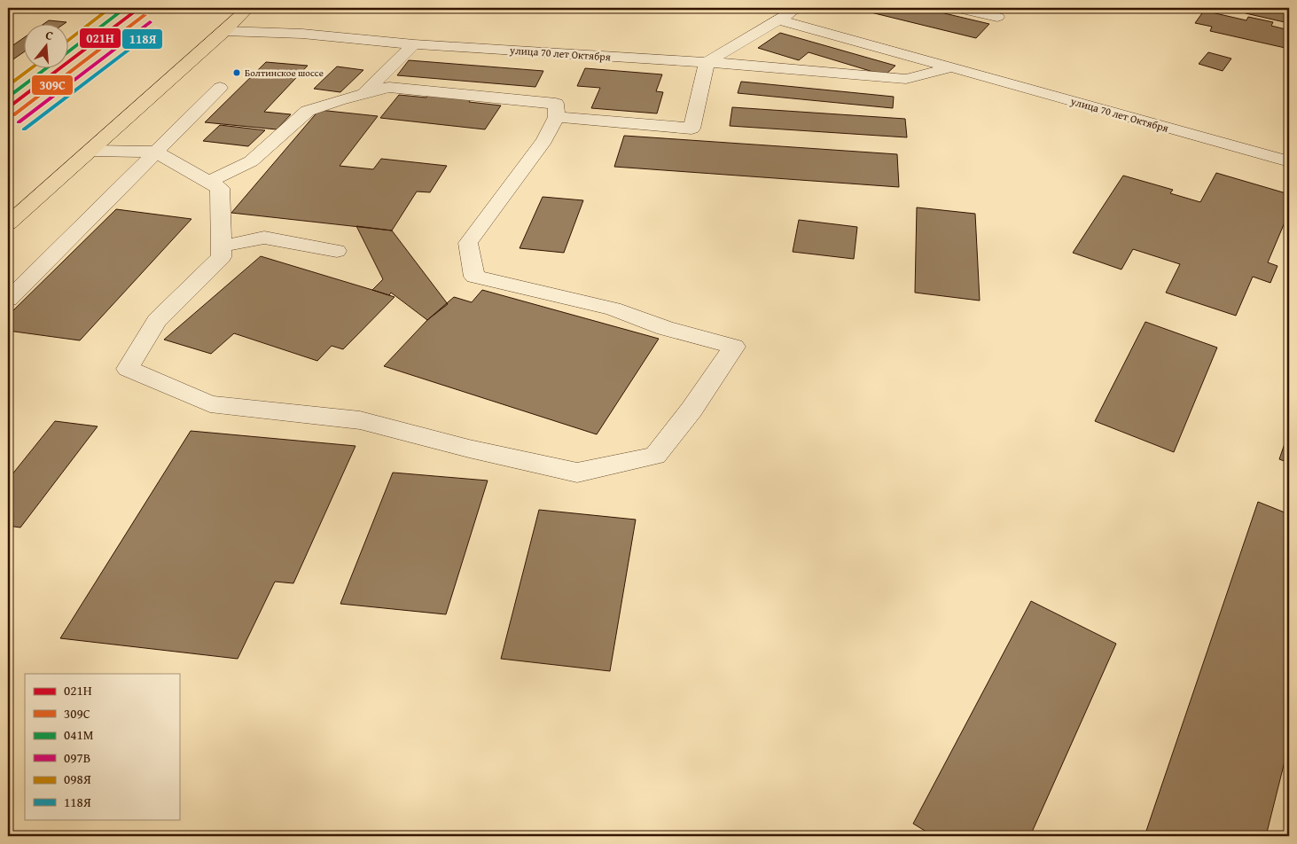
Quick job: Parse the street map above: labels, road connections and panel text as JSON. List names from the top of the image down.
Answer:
{
  "streets": {
    "street": ["улица 70 лет Октября"]
  },
  "places": ["Болтинское шоссе"],
  "lines": [
    "transit line 021Н",
    "transit line 041М",
    "transit line 098Я",
    "transit line 309С",
    "transit line 097В",
    "transit line 118Я"
  ],
  "legend": [
    "021Н",
    "309С",
    "041М",
    "097В",
    "098Я",
    "118Я"
  ],
  "north": "top"
}
